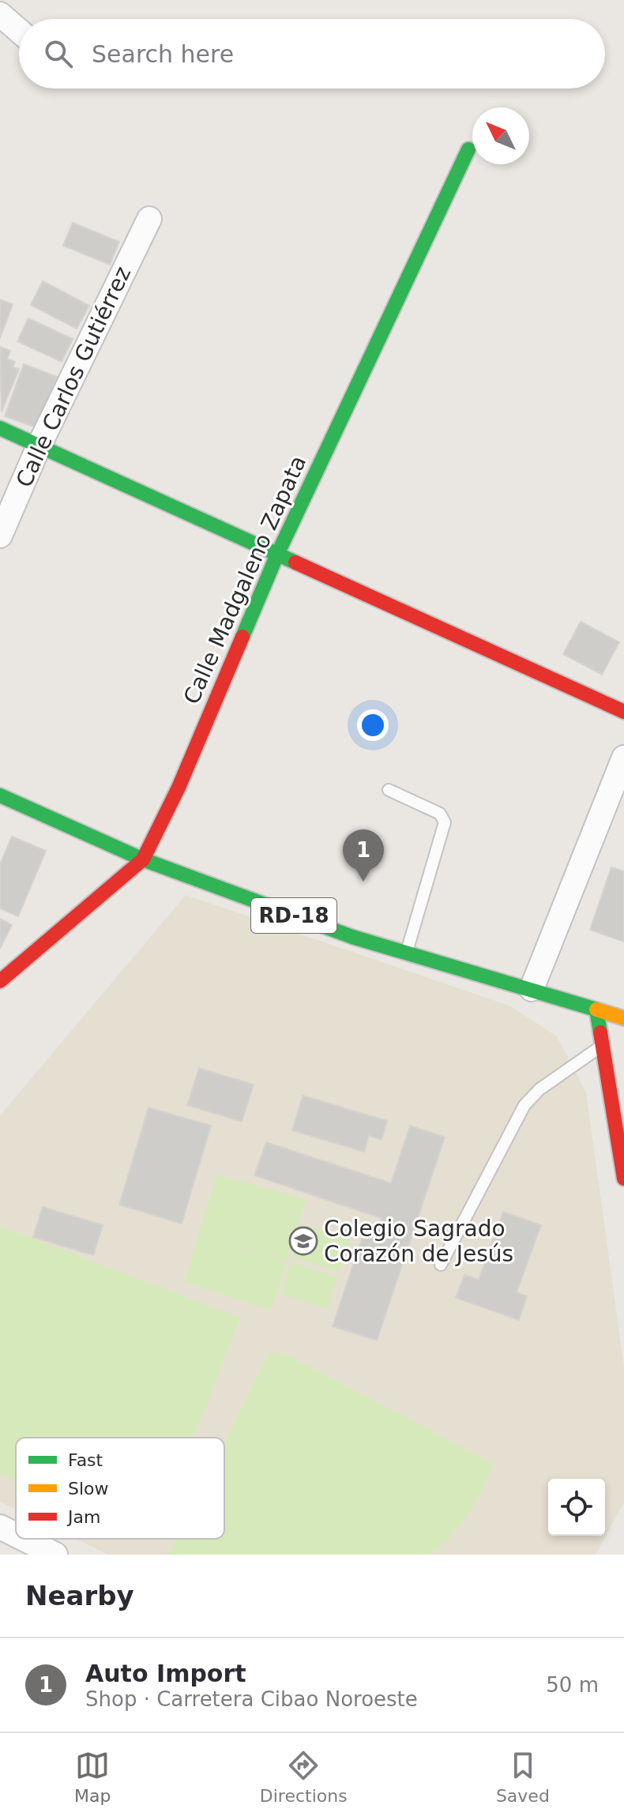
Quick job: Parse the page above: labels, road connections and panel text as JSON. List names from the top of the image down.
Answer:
{
  "streets": {
    "street": ["Calle Carlos Gutiérrez", "Calle Madgaleno Zapata", "RD-18"]
  },
  "crossings": [
    ["Calle Madgaleno Zapata", "RD-18"]
  ],
  "places": {
    "school or university": ["Colegio Sagrado Corazón de Jesús"]
  },
  "legend": ["Fast", "Slow", "Jam"],
  "north": "top left",
  "page": {
    "search": "Search here",
    "pins": "1",
    "heading": "Nearby",
    "list": [
      {
        "mark": "1",
        "name": "Auto Import",
        "note": "Shop · Carretera Cibao Noroeste",
        "value": "50 m"
      }
    ],
    "nav": ["Map", "Directions", "Saved"]
  }
}
